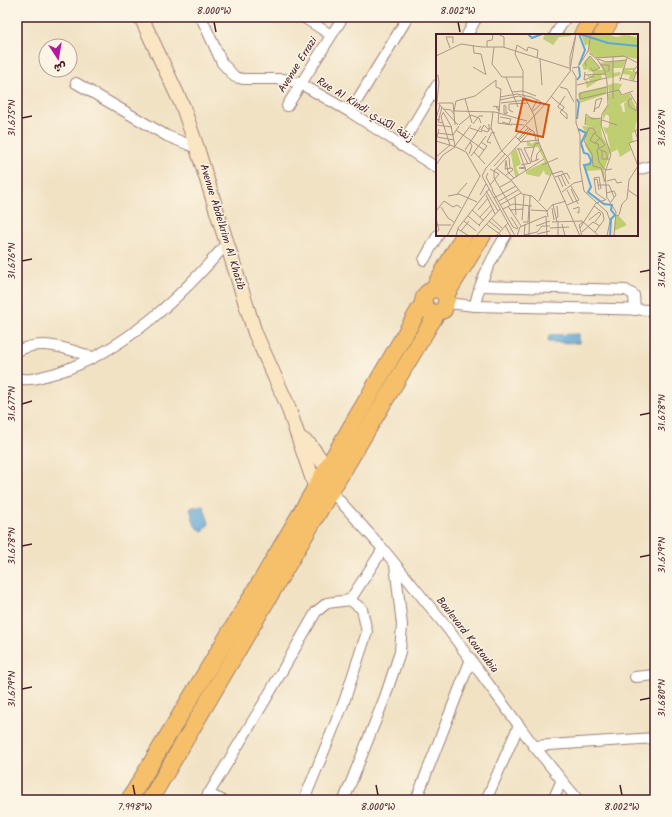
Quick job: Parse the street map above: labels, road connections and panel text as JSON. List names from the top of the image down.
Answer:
{
  "streets": {
    "street": [
      "Avenue Errazi",
      "Rue Al Kindi زنقة الكندي",
      "Avenue Abdelkrim Al Khatib",
      "Boulevard Koutoubia"
    ]
  },
  "crossings": [
    ["Avenue Errazi", "Rue Al Kindi زنقة الكندي"]
  ],
  "north": "bottom",
  "coordinates": [
    "8.000°W",
    "8.002°W",
    "31.675°N",
    "31.676°N",
    "31.677°N",
    "31.678°N",
    "31.679°N",
    "31.680°N",
    "7.998°W"
  ]
}
